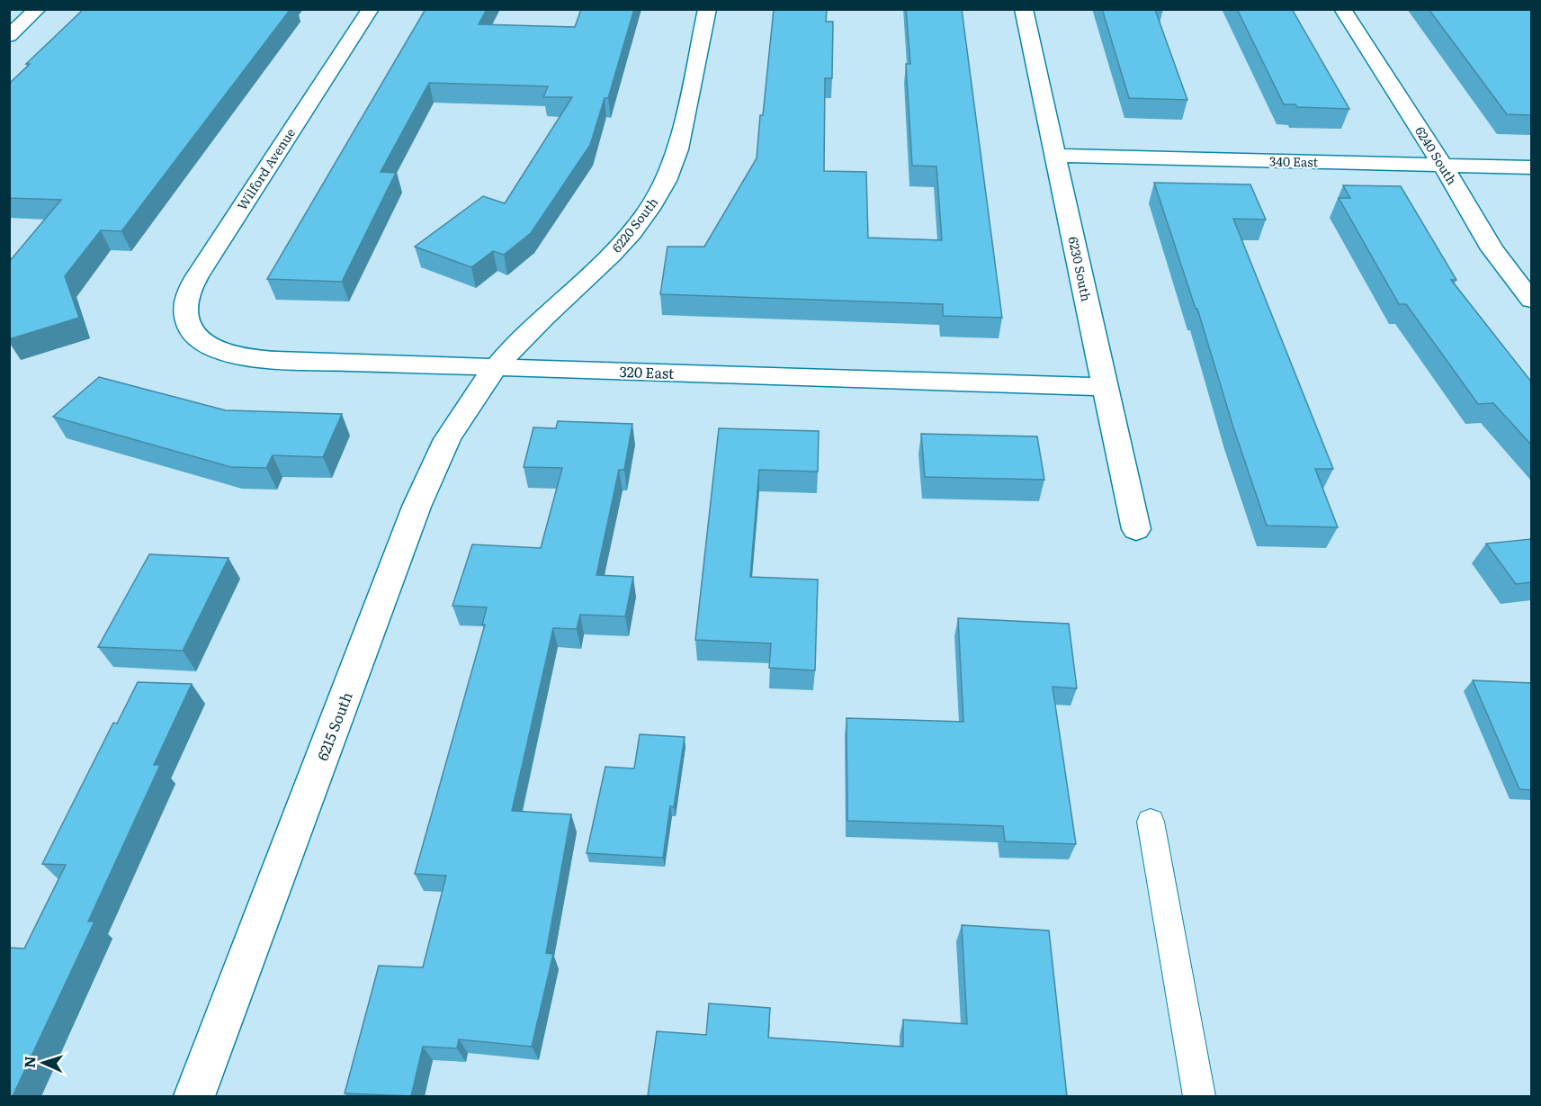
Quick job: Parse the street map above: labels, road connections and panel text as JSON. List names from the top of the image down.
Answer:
{
  "streets": {
    "street": [
      "6240 South",
      "340 East",
      "Wilford Avenue",
      "6220 South",
      "6230 South",
      "320 East",
      "6215 South"
    ]
  },
  "crossings": [
    ["6240 South", "340 East"],
    ["340 East", "6230 South"],
    ["Wilford Avenue", "320 East"],
    ["6220 South", "320 East"],
    ["6220 South", "6215 South"],
    ["6230 South", "320 East"],
    ["320 East", "6215 South"]
  ],
  "north": "left"
}
